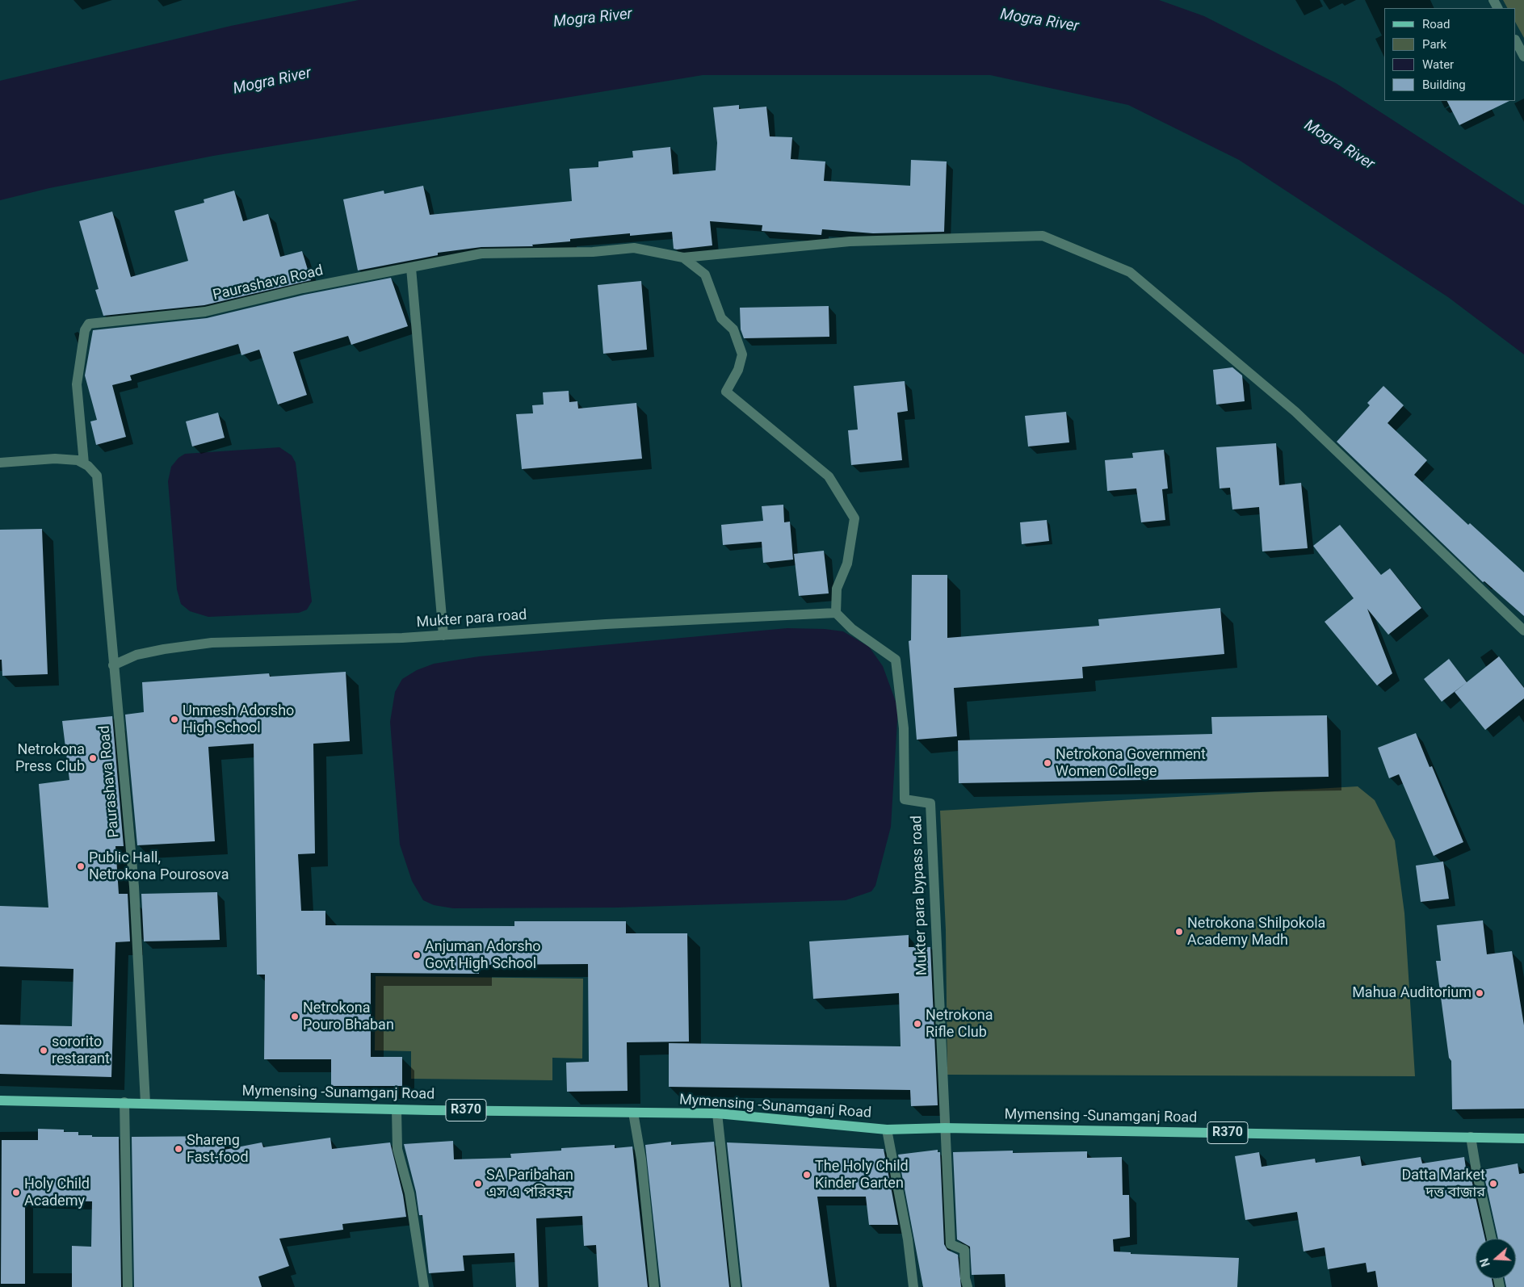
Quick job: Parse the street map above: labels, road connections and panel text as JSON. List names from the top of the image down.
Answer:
{
  "streets": {
    "main road": ["Mymensing -Sunamganj Road", "R370"],
    "street": ["Paurashava Road", "Mukter para road", "Mukter para bypass road"]
  },
  "crossings": [
    ["Paurashava Road", "Mukter para road"],
    ["Paurashava Road", "Mymensing -Sunamganj Road"],
    ["Mukter para road", "Mukter para bypass road"],
    ["Mukter para bypass road", "Mymensing -Sunamganj Road"]
  ],
  "water": ["Mogra River"],
  "places": [
    "Unmesh Adorsho High School",
    "Netrokona Press Club",
    "Netrokona Government Women College",
    "Public Hall, Netrokona Pourosova",
    "Netrokona Shilpokola Academy Madh",
    "Anjuman Adorsho Govt High School",
    "Mahua Auditorium",
    "Netrokona Pouro Bhaban",
    "Netrokona Rifle Club",
    "sororito restarant",
    "Shareng Fast-food",
    "The Holy Child Kinder Garten",
    "SA Paribahan এস এ পরিবহন",
    "Datta Market দত্ত বাজার",
    "Holy Child Academy"
  ],
  "legend": [
    "Road",
    "Park",
    "Water",
    "Building"
  ],
  "north": "left"
}
